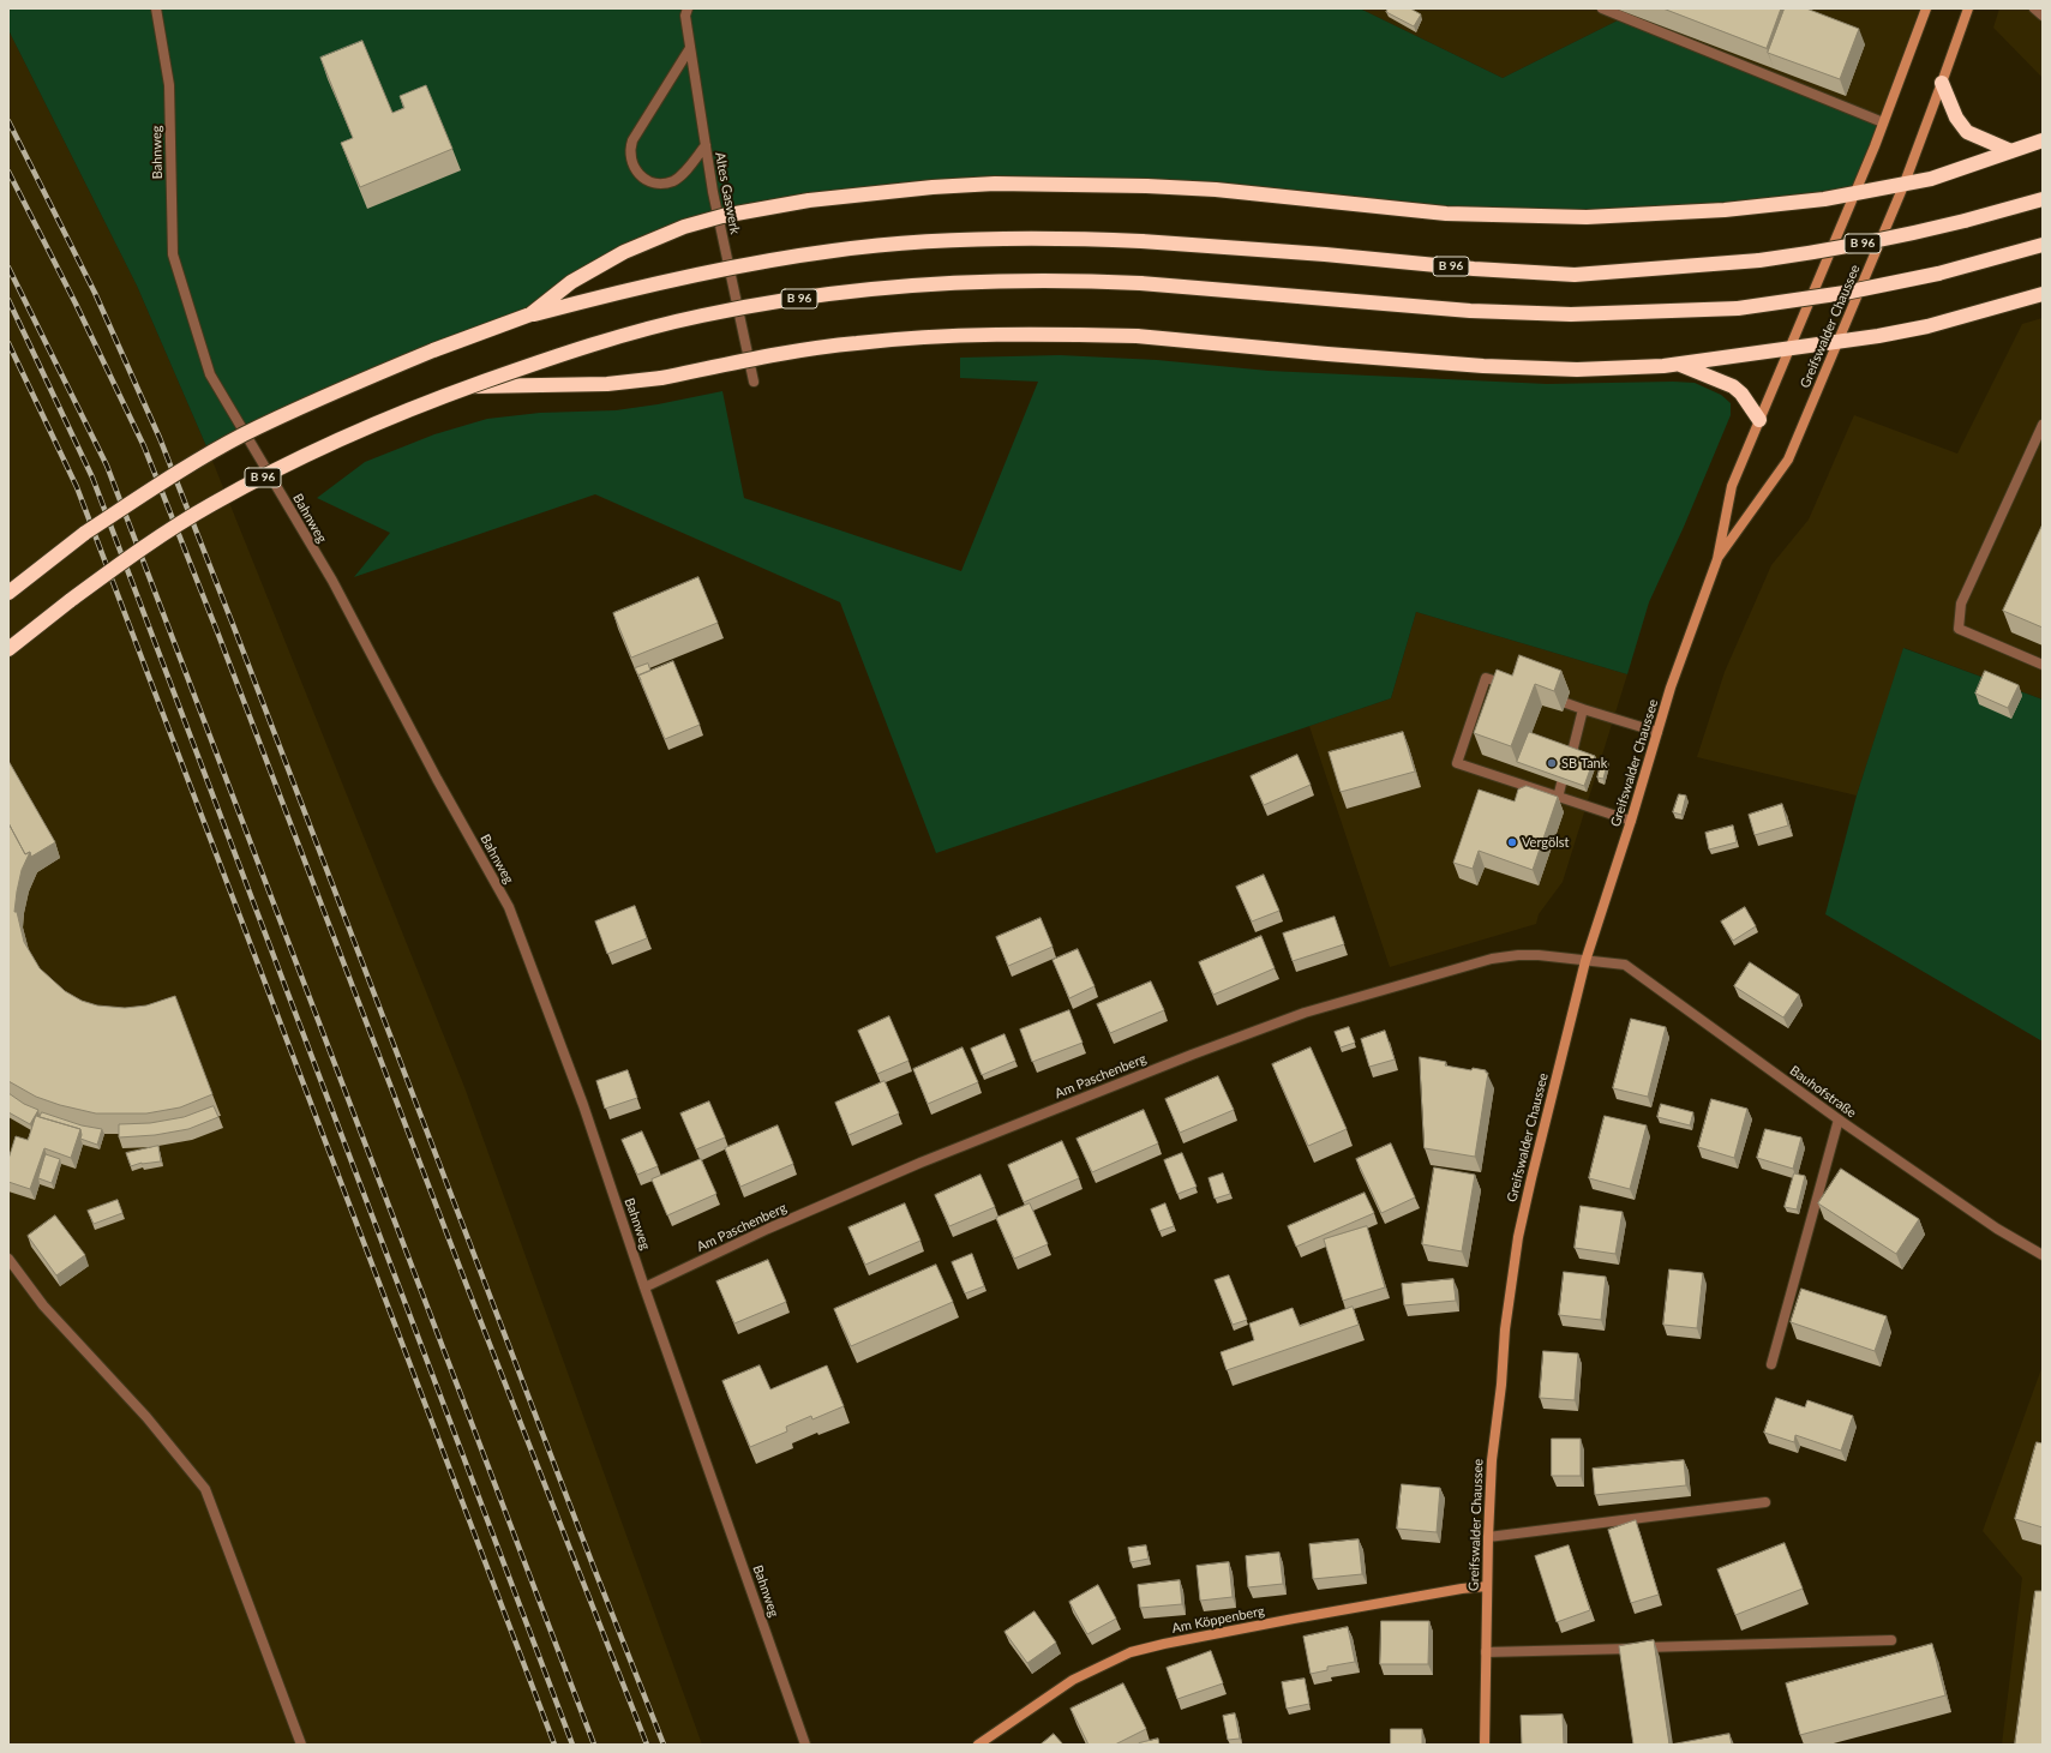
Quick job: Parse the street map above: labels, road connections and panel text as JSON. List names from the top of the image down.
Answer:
{
  "streets": {
    "highway": ["B 96"],
    "main road": ["Greifswalder Chaussee", "Am Köppenberg"],
    "street": [
      "Bahnweg",
      "Altes Gaswerk",
      "Am Paschenberg",
      "Bauhofstraße"
    ]
  },
  "crossings": [
    ["Bahnweg", "Am Paschenberg"],
    ["Greifswalder Chaussee", "Am Paschenberg"],
    ["Greifswalder Chaussee", "Bauhofstraße"],
    ["Greifswalder Chaussee", "Am Köppenberg"],
    ["Am Paschenberg", "Bauhofstraße"]
  ],
  "places": ["SB Tank", "Vergölst"]
}
